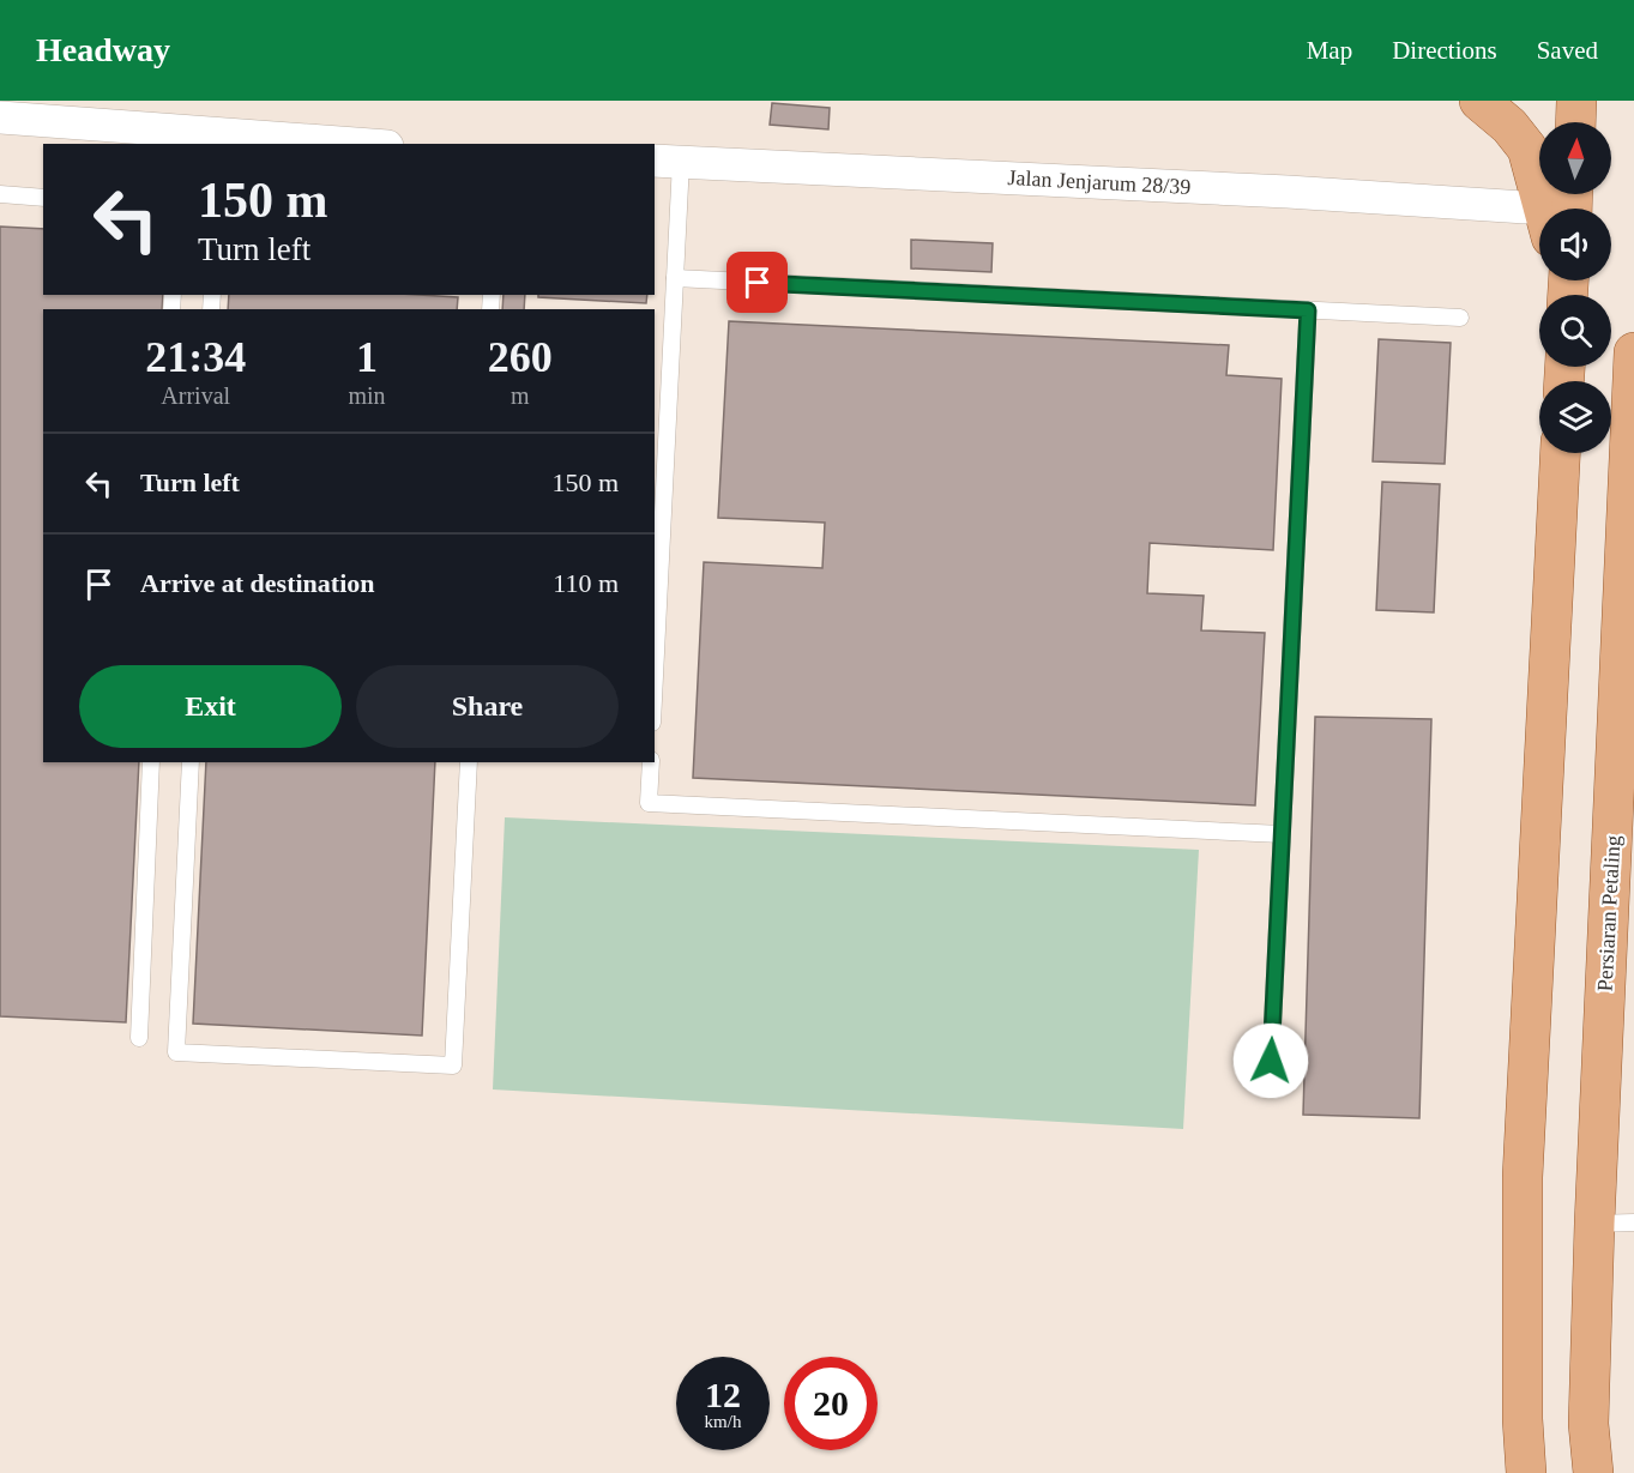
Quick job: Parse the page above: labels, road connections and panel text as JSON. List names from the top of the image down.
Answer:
{
  "streets": {
    "main road": ["Persiaran Petaling"],
    "street": ["Jalan Jenjarum 28/39"]
  },
  "north": "top",
  "page": {
    "header": "Headway",
    "nav": ["Map", "Directions", "Saved"],
    "turn": ["150 m", "Turn left"],
    "eta": [
      "21:34",
      "Arrival",
      "1",
      "min",
      "260",
      "m"
    ],
    "list": [
      {
        "name": "Turn left",
        "value": "150 m"
      },
      {
        "name": "Arrive at destination",
        "value": "110 m"
      }
    ],
    "buttons": ["Exit", "Share"],
    "speed": "12 km/h",
    "limit": "20"
  }
}
